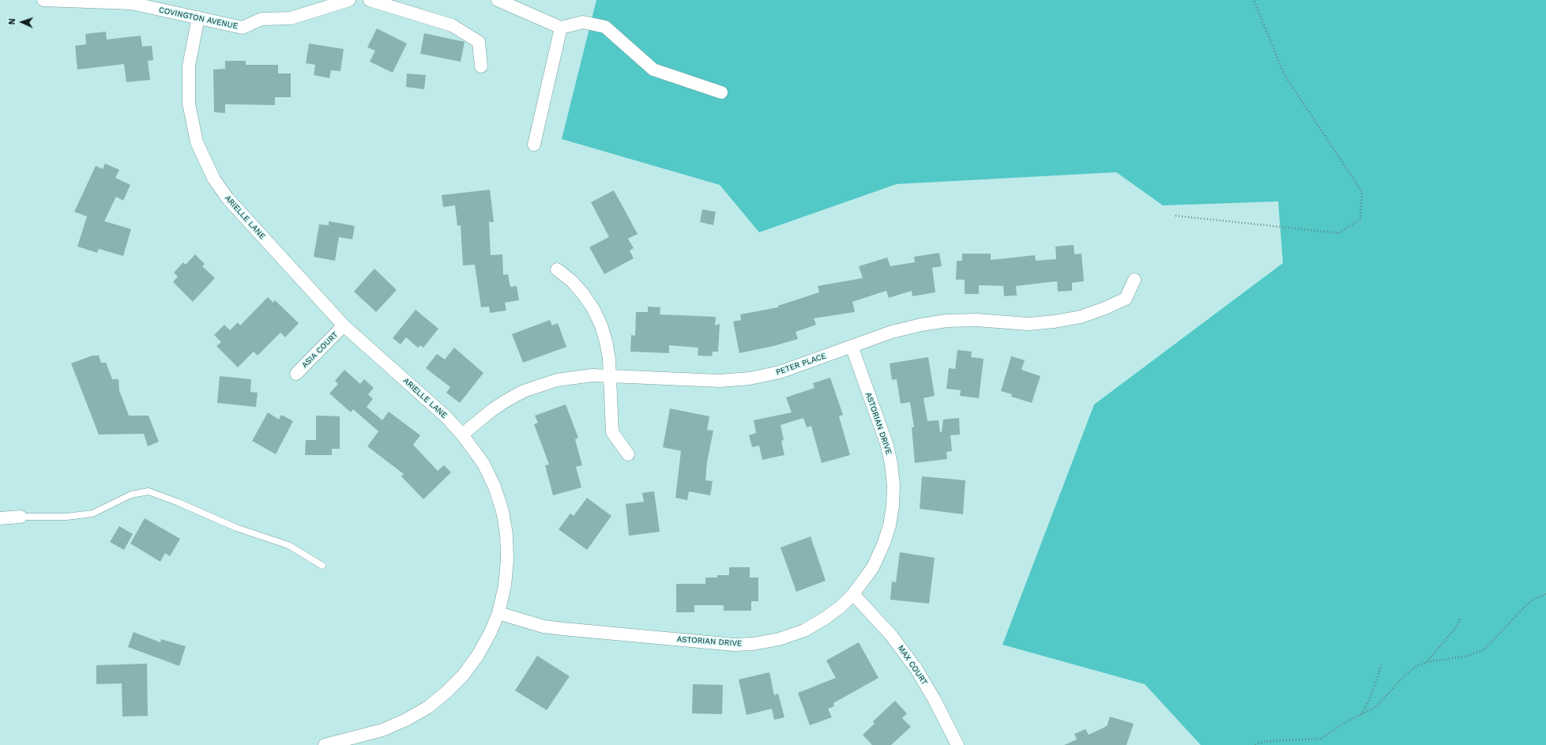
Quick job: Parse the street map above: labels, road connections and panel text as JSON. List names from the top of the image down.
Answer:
{
  "streets": {
    "street": [
      "COVINGTON AVENUE",
      "ARIELLE LANE",
      "ASIA COURT",
      "PETER PLACE",
      "ASTORIAN DRIVE",
      "MAX COURT"
    ]
  },
  "crossings": [
    ["COVINGTON AVENUE", "ARIELLE LANE"],
    ["ARIELLE LANE", "ASIA COURT"],
    ["ARIELLE LANE", "PETER PLACE"],
    ["ARIELLE LANE", "ASTORIAN DRIVE"],
    ["PETER PLACE", "ASTORIAN DRIVE"],
    ["ASTORIAN DRIVE", "MAX COURT"]
  ],
  "north": "left"
}
